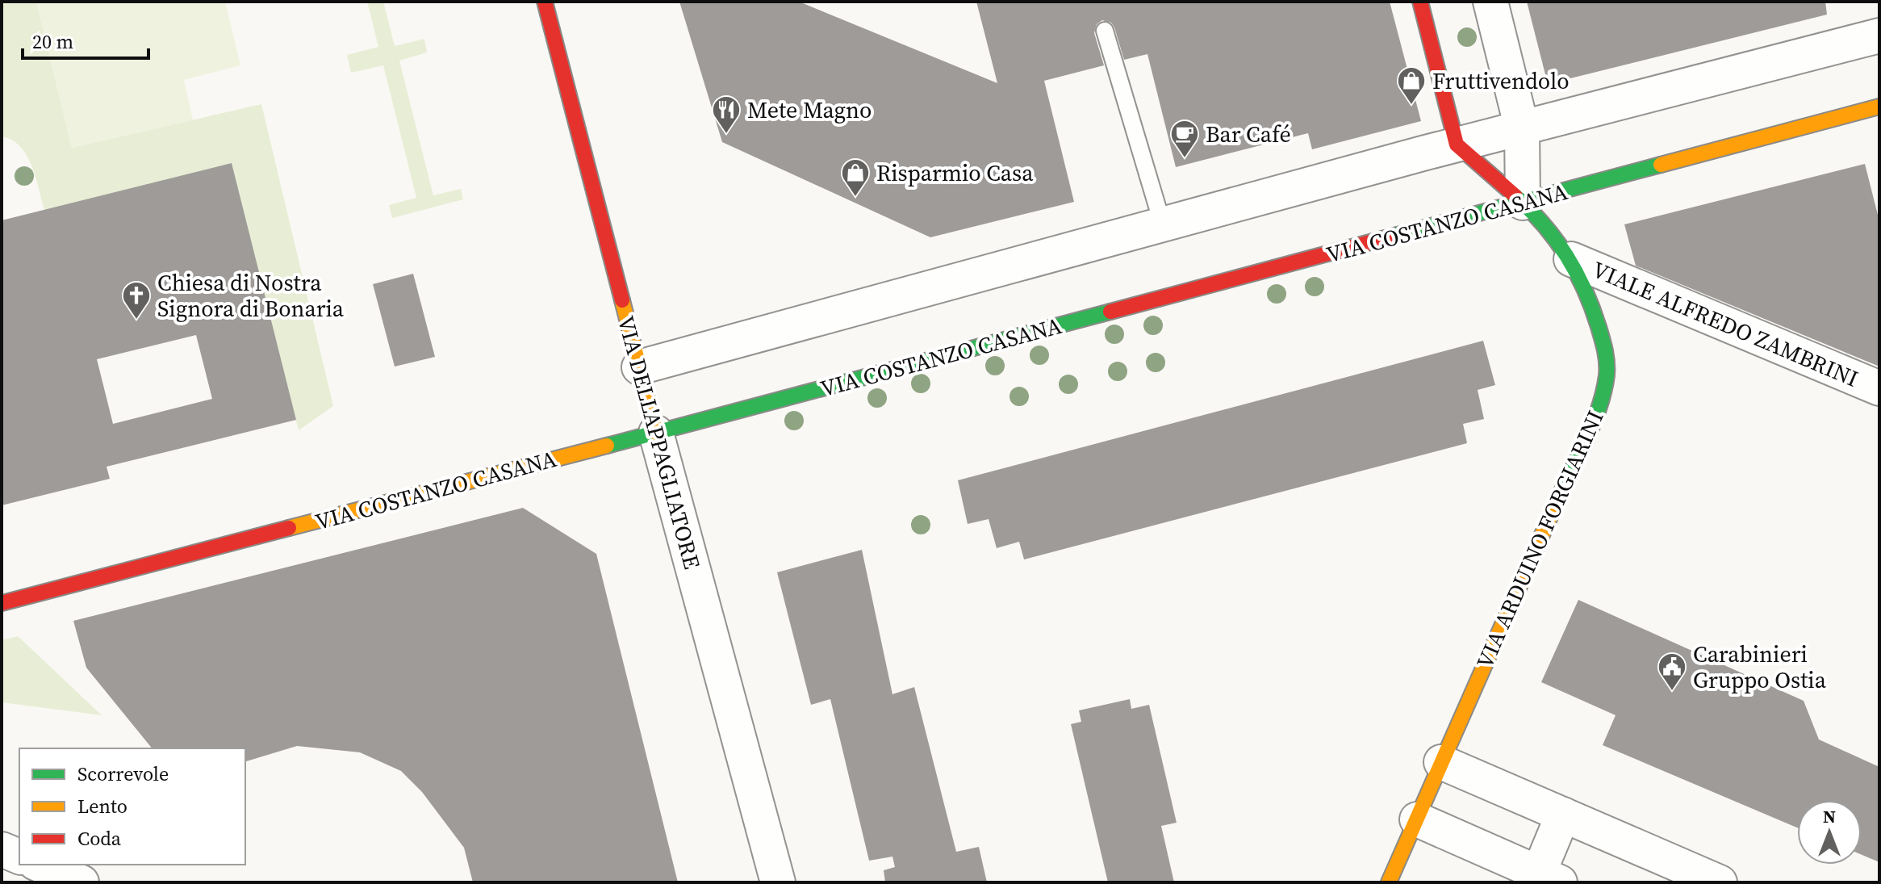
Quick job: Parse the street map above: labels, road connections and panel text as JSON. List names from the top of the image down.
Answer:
{
  "streets": {
    "street": [
      "VIA COSTANZO CASANA",
      "VIALE ALFREDO ZAMBRINI",
      "VIA DELL'APPAGLIATORE",
      "VIA ARDUINO FORGIARINI"
    ]
  },
  "crossings": [
    ["VIA COSTANZO CASANA", "VIA DELL'APPAGLIATORE"],
    ["VIA COSTANZO CASANA", "VIA ARDUINO FORGIARINI"],
    ["VIALE ALFREDO ZAMBRINI", "VIA ARDUINO FORGIARINI"]
  ],
  "places": {
    "shop": ["Fruttivendolo", "Risparmio Casa"],
    "restaurant": ["Mete Magno"],
    "cafe": ["Bar Café"],
    "church": ["Chiesa di Nostra Signora di Bonaria"],
    "public building": ["Carabinieri Gruppo Ostia"]
  },
  "legend": ["Scorrevole", "Lento", "Coda"],
  "scale_bar": "20 m",
  "north": "top"
}
